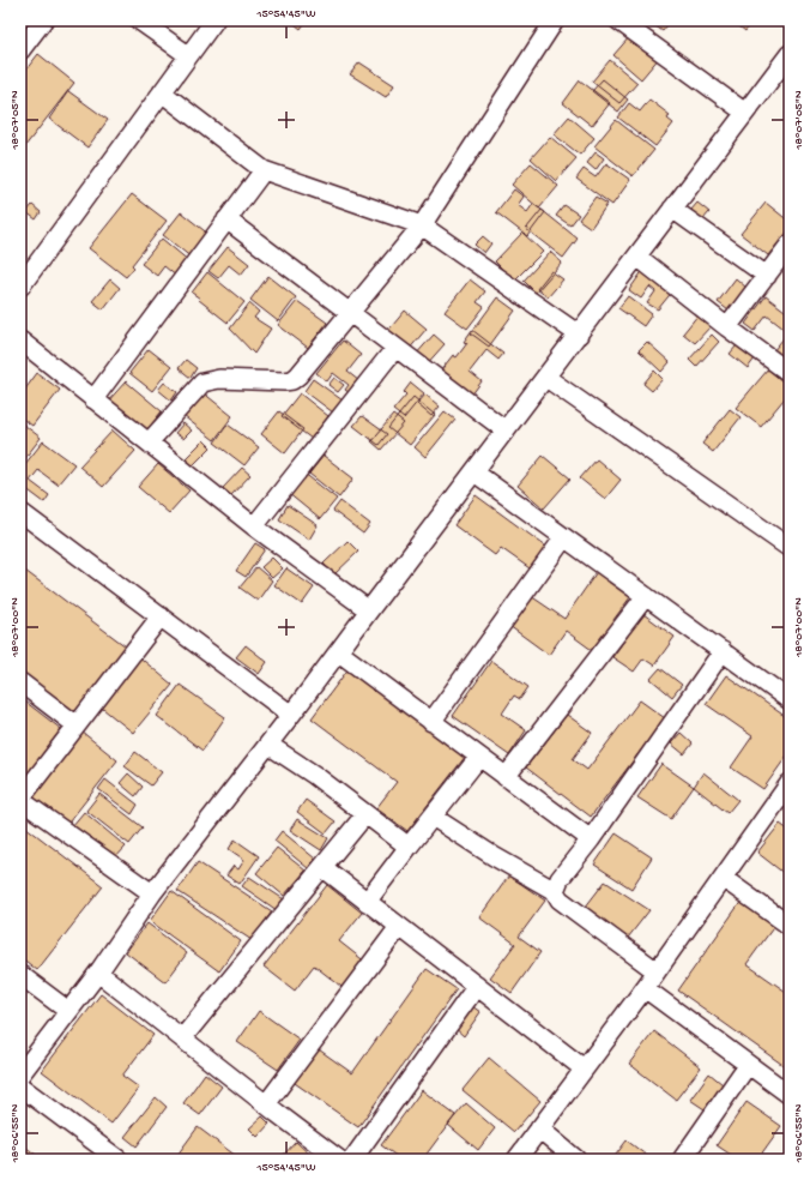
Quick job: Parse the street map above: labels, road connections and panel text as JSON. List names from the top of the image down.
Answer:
{
  "coordinates": [
    "15°54'45\"W",
    "18°07'05\"N",
    "18°07'00\"N",
    "18°06'55\"N"
  ]
}
